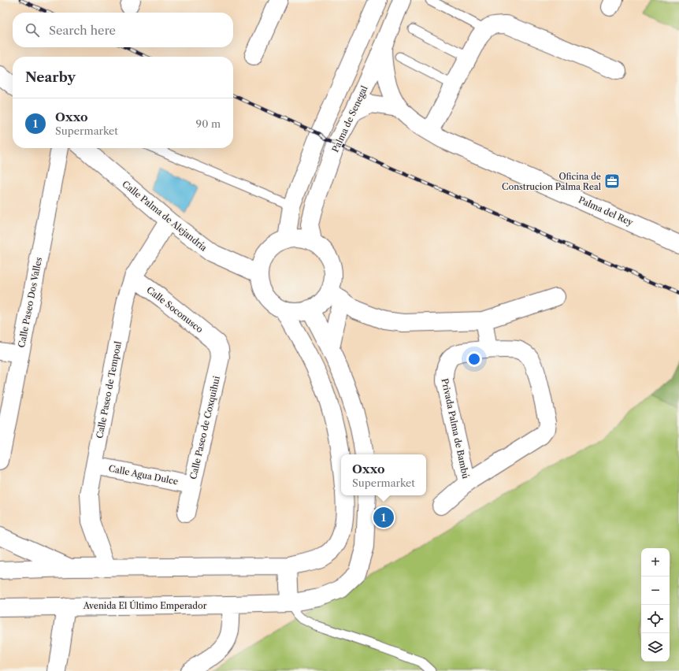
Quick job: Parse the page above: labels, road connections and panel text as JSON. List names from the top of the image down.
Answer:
{
  "streets": {
    "street": [
      "Palma de Senegal",
      "Palma del Rey",
      "Calle Palma de Alejandría",
      "Calle Paseo Dos Valles",
      "Calle Soconusco",
      "Calle Paseo de Tempoal",
      "Calle Paseo de Coxquihui",
      "Privada Palma de Bambú",
      "Calle Agua Dulce",
      "Avenida El Último Emperador"
    ]
  },
  "crossings": [
    ["Palma de Senegal", "Palma del Rey"],
    ["Palma de Senegal", "Calle Palma de Alejandría"],
    ["Calle Palma de Alejandría", "Calle Paseo de Tempoal"],
    ["Calle Soconusco", "Calle Paseo de Tempoal"],
    ["Calle Soconusco", "Calle Paseo de Coxquihui"],
    ["Calle Paseo de Tempoal", "Calle Agua Dulce"],
    ["Calle Paseo de Coxquihui", "Calle Agua Dulce"]
  ],
  "places": {
    "office": ["Oficina de Construcion Palma Real"]
  },
  "page": {
    "search": "Search here",
    "heading": "Nearby",
    "list": [
      {
        "mark": "1",
        "name": "Oxxo",
        "note": "Supermarket",
        "value": "90 m"
      }
    ],
    "popup": ["Oxxo", "Supermarket"],
    "pins": "1",
    "map_buttons": ["+", "−"]
  }
}
